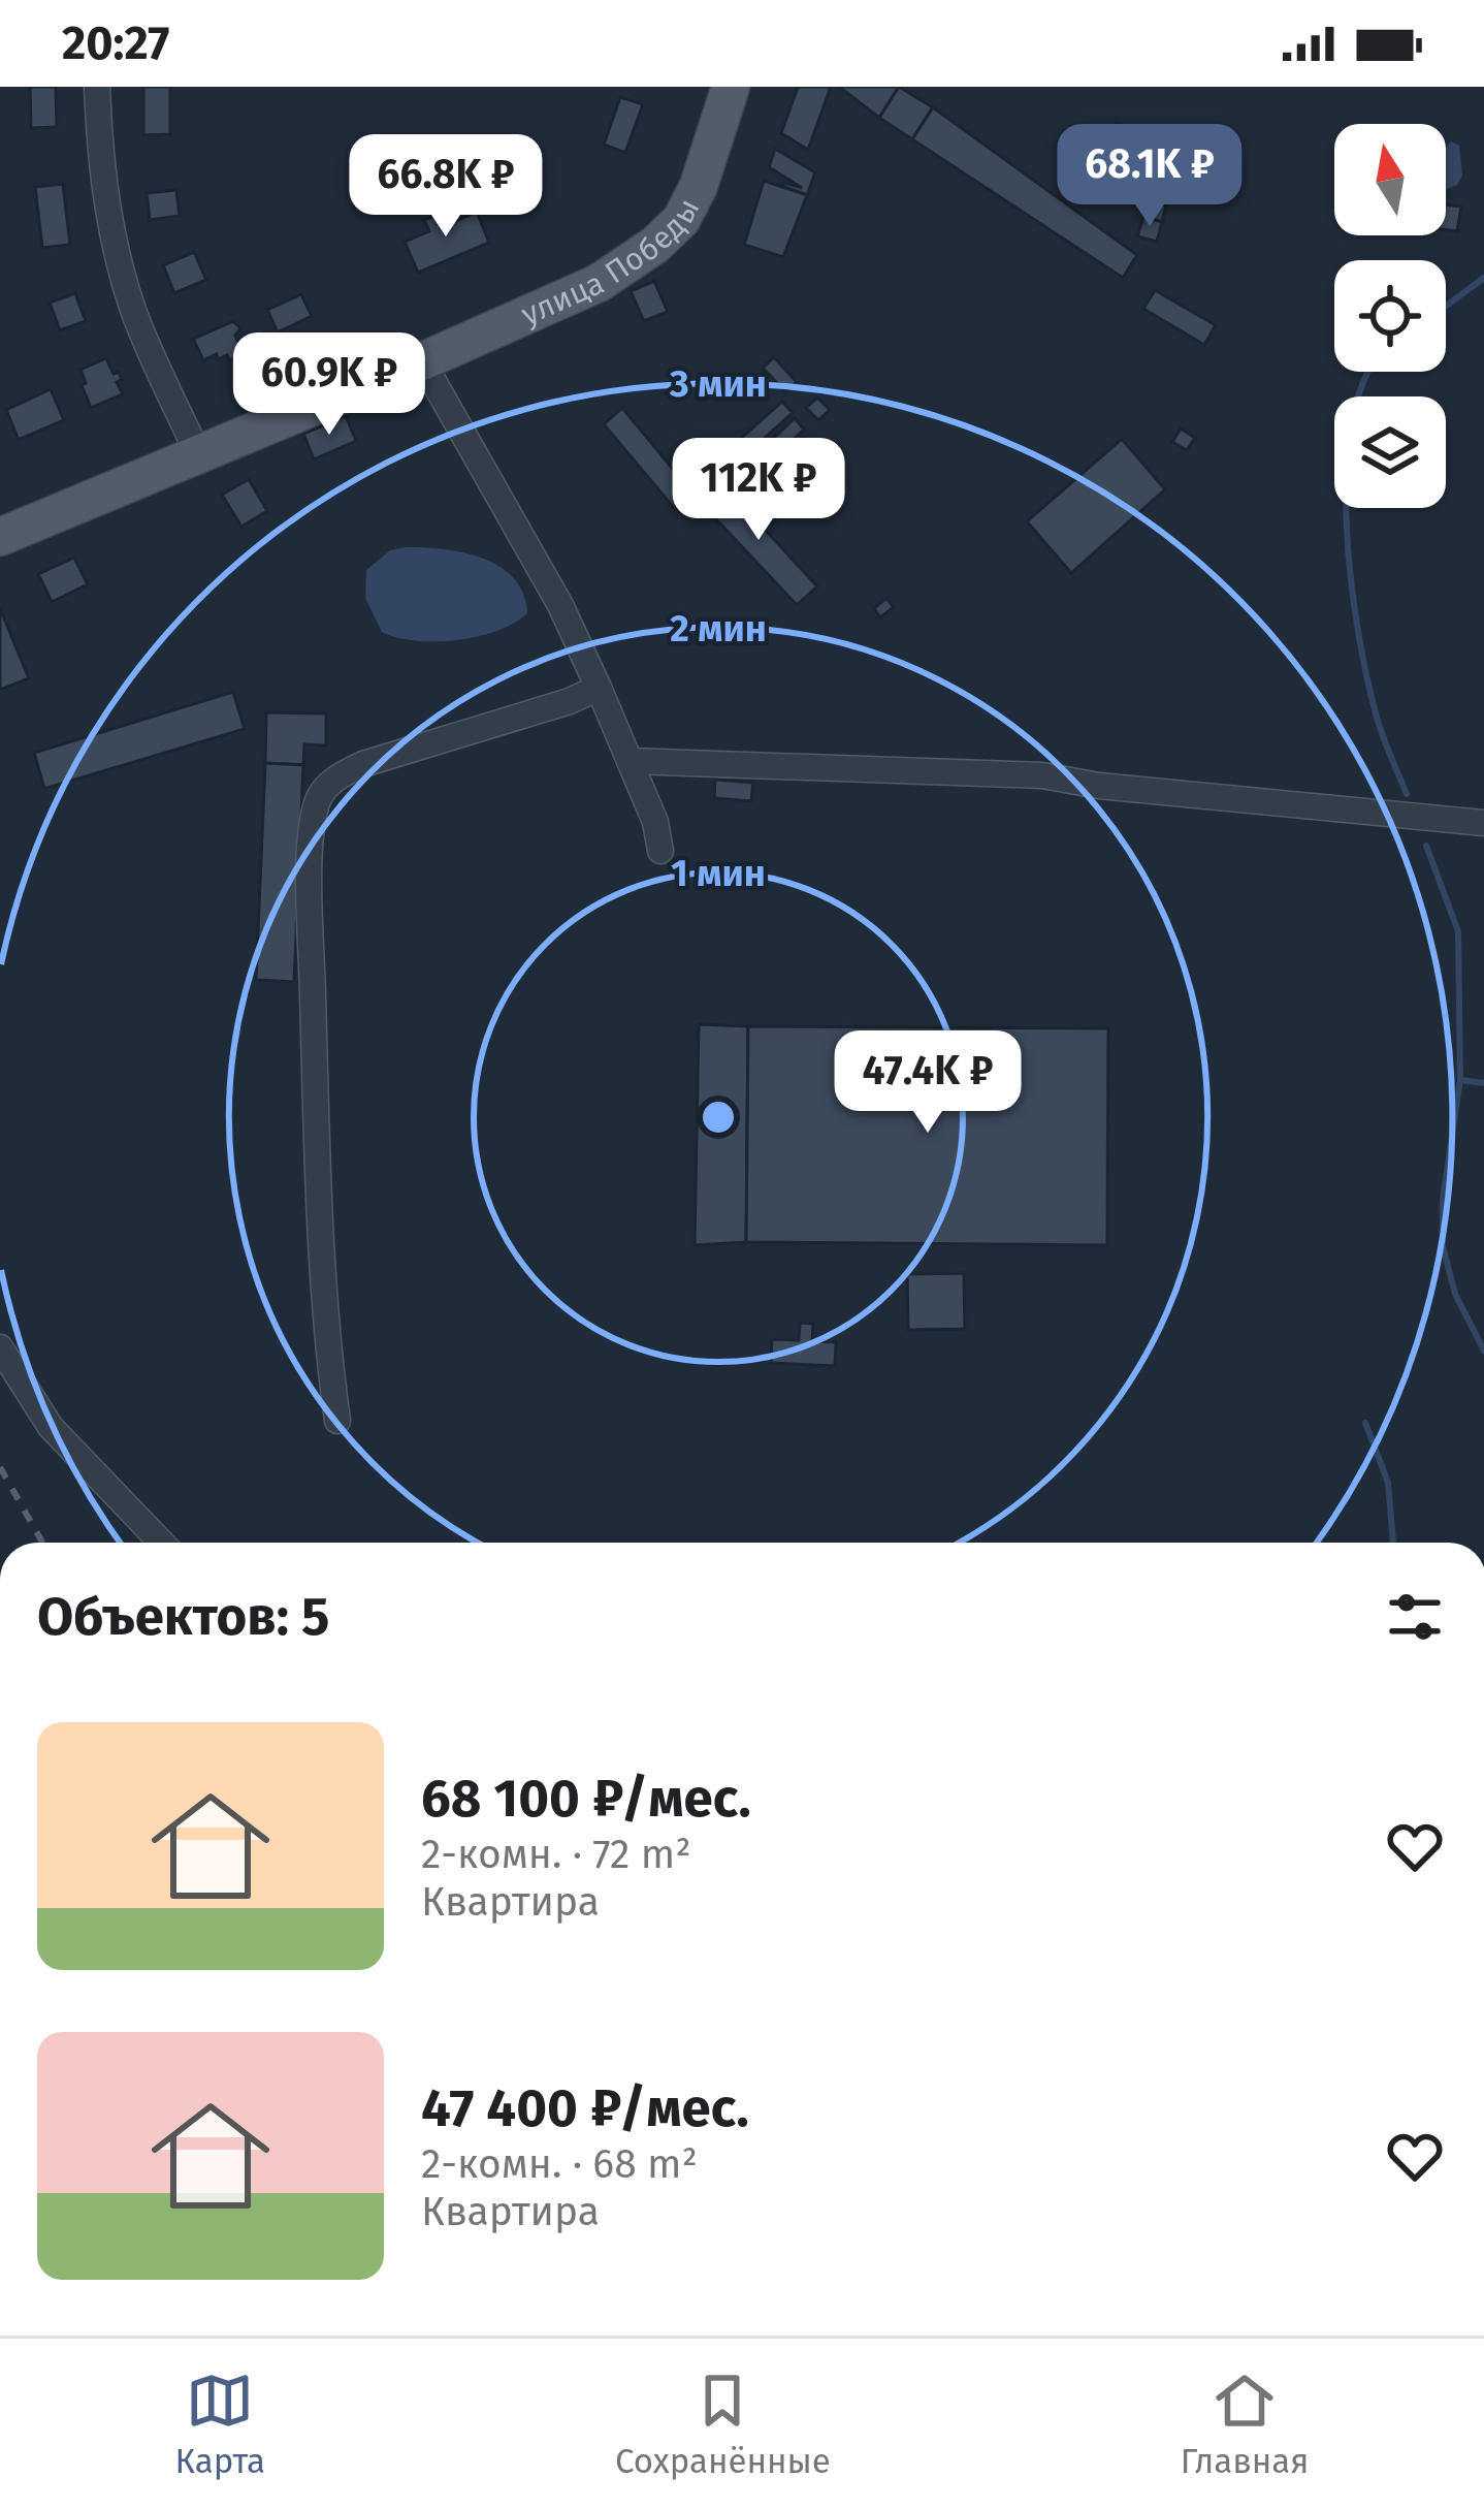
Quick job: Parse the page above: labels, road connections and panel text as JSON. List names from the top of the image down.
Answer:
{
  "streets": {
    "main road": ["улица Победы"]
  },
  "north": "top",
  "page": {
    "status": "20:27",
    "price": [
      "68.1K ₽",
      "66.8K ₽",
      "60.9K ₽",
      "112K ₽",
      "47.4K ₽"
    ],
    "heading": "Объектов: 5",
    "list": [
      {
        "name": "68 100 ₽/мес.",
        "note": "2-комн. · 72 m² · Квартира"
      },
      {
        "name": "47 400 ₽/мес.",
        "note": "2-комн. · 68 m² · Квартира"
      }
    ],
    "tabs": ["Карта", "Сохранённые", "Главная"]
  },
  "rings": ["3 мин", "2 мин", "1 мин"]
}
